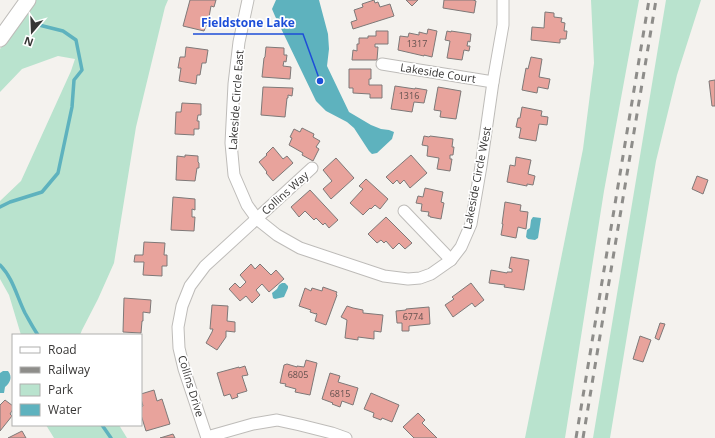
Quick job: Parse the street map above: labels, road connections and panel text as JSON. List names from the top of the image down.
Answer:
{
  "streets": {
    "street": [
      "Lakeside Court",
      "Lakeside Circle East",
      "Lakeside Circle West",
      "Collins Way",
      "Collins Drive"
    ]
  },
  "crossings": [
    ["Lakeside Court", "Lakeside Circle West"],
    ["Lakeside Circle East", "Lakeside Circle West"],
    ["Lakeside Circle East", "Collins Way"],
    ["Lakeside Circle East", "Collins Drive"],
    ["Lakeside Circle West", "Collins Way"],
    ["Lakeside Circle West", "Collins Drive"],
    ["Collins Way", "Collins Drive"]
  ],
  "places": ["Fieldstone Lake"],
  "house_numbers": [
    "1317",
    "1316",
    "6774",
    "6805",
    "6815"
  ],
  "legend": [
    "Road",
    "Railway",
    "Park",
    "Water"
  ],
  "north": "bottom"
}
